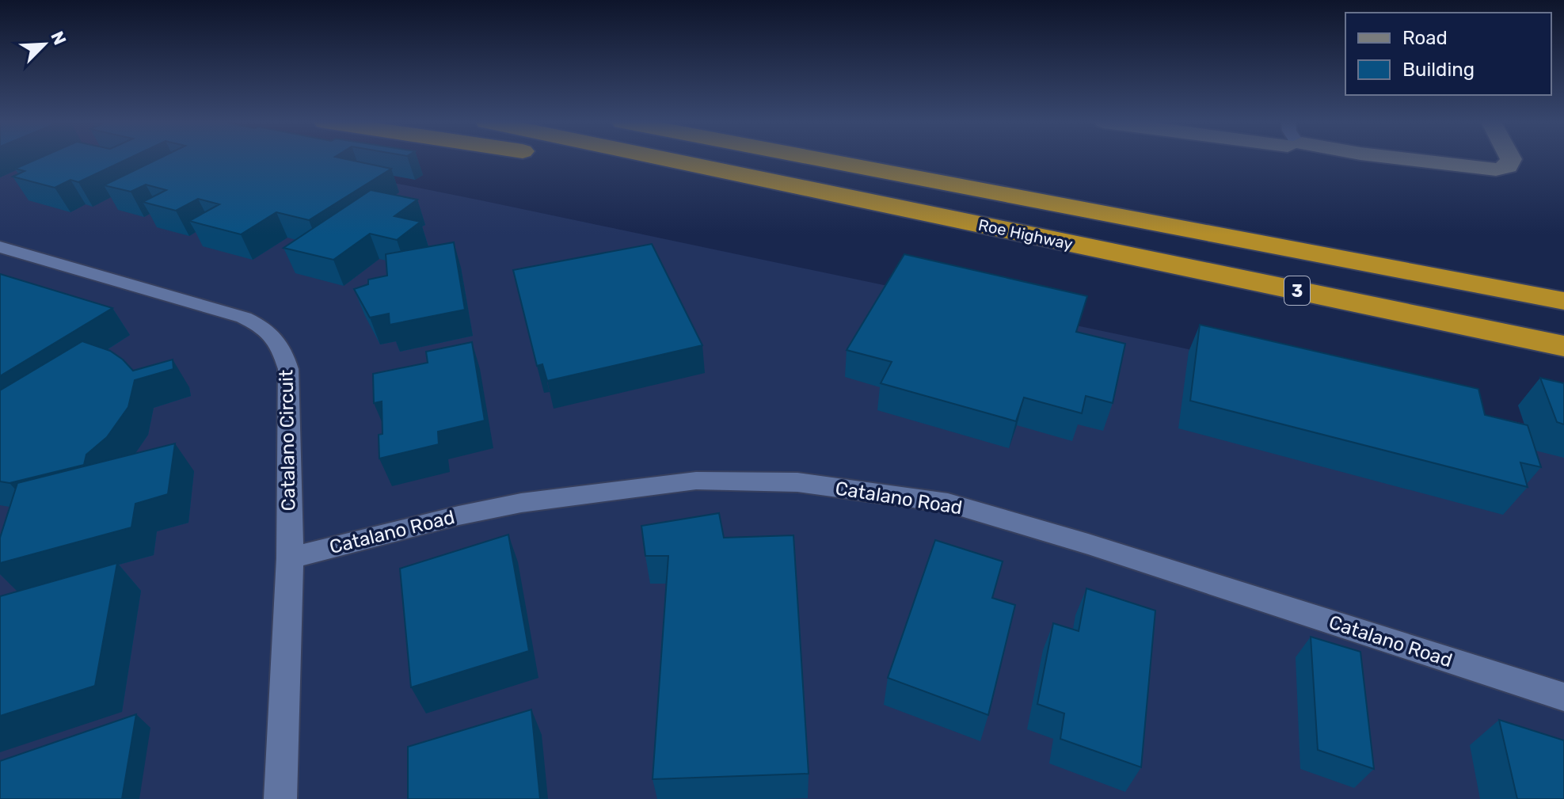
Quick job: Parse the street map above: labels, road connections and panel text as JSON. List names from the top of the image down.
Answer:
{
  "streets": {
    "highway": ["Roe Highway", "3"],
    "street": ["Catalano Circuit", "Catalano Road"]
  },
  "crossings": [
    ["Catalano Circuit", "Catalano Road"]
  ],
  "legend": ["Road", "Building"],
  "north": "top right"
}
